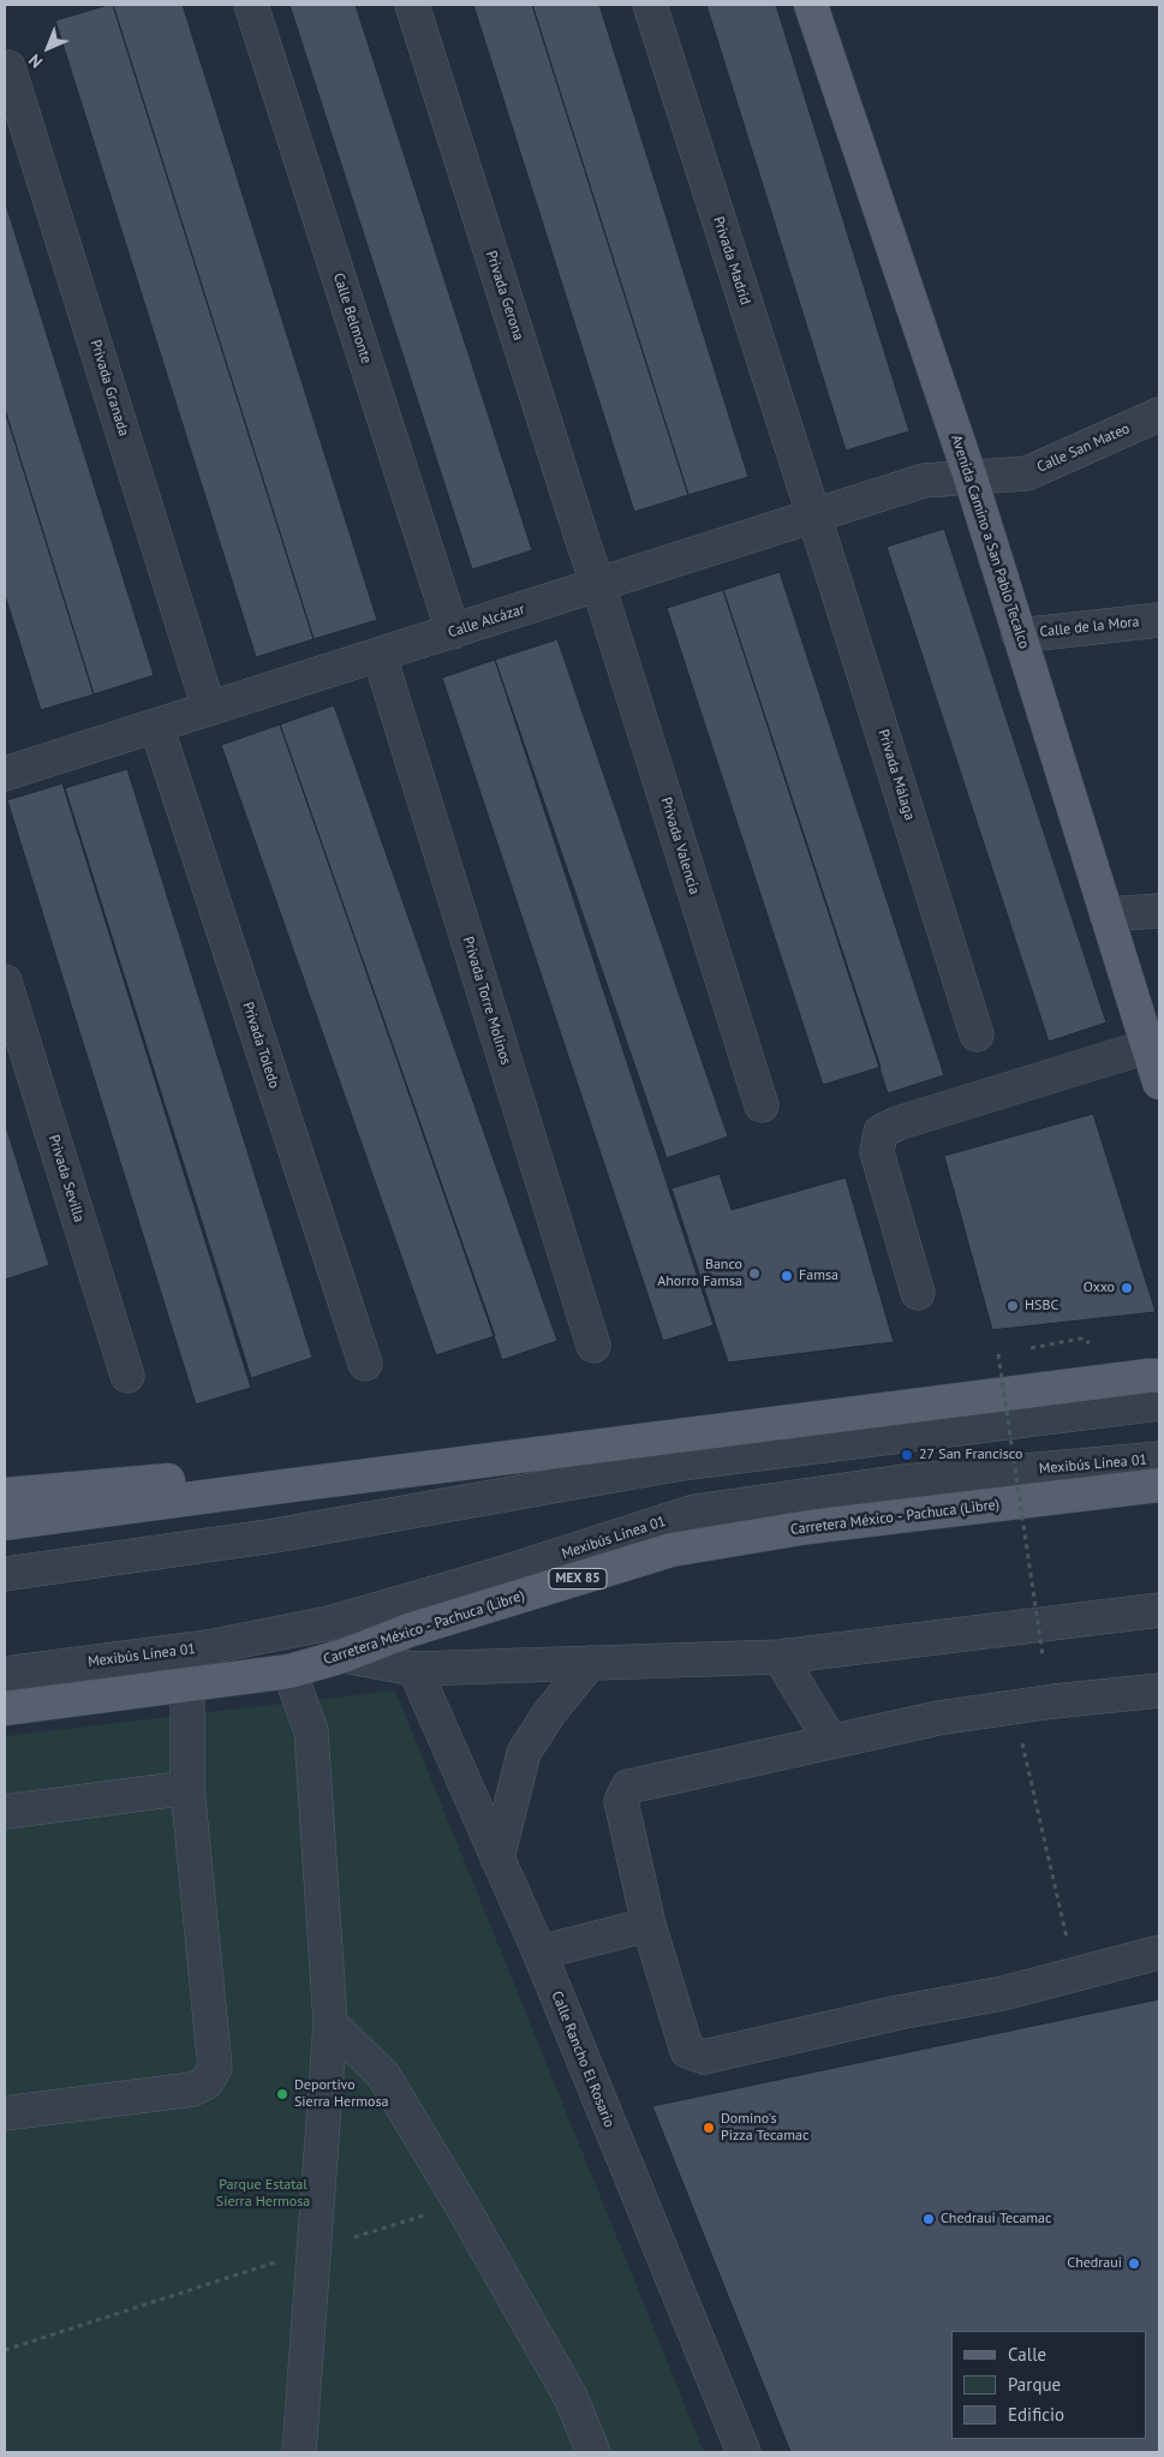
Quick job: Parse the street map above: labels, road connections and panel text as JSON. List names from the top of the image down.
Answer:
{
  "streets": {
    "main road": ["Avenida Camino a San Pablo Tecalco", "Carretera México - Pachuca (Libre)", "MEX 85"],
    "street": [
      "Privada Madrid",
      "Privada Gerona",
      "Calle Belmonte",
      "Privada Granada",
      "Calle San Mateo",
      "Calle Alcázar",
      "Calle de la Mora",
      "Privada Málaga",
      "Privada Valencia",
      "Privada Torre Molinos",
      "Privada Toledo",
      "Privada Sevilla",
      "Mexibús Línea 01",
      "Calle Rancho El Rosario"
    ]
  },
  "crossings": [
    ["Privada Madrid", "Calle Alcázar"],
    ["Privada Madrid", "Privada Málaga"],
    ["Privada Gerona", "Calle Alcázar"],
    ["Privada Gerona", "Privada Valencia"],
    ["Calle Belmonte", "Calle Alcázar"],
    ["Privada Granada", "Calle Alcázar"],
    ["Calle San Mateo", "Avenida Camino a San Pablo Tecalco"],
    ["Calle San Mateo", "Calle Alcázar"],
    ["Avenida Camino a San Pablo Tecalco", "Calle Alcázar"],
    ["Avenida Camino a San Pablo Tecalco", "Calle de la Mora"],
    ["Calle Alcázar", "Privada Málaga"],
    ["Calle Alcázar", "Privada Valencia"],
    ["Calle Alcázar", "Privada Torre Molinos"],
    ["Calle Alcázar", "Privada Toledo"]
  ],
  "parks": ["Parque Estatal Sierra Hermosa"],
  "places": [
    "Banco Ahorro Famsa",
    "Famsa",
    "Oxxo",
    "HSBC",
    "27 San Francisco",
    "Deportivo Sierra Hermosa",
    "Domino's Pizza Tecamac",
    "Chedraui Tecamac",
    "Chedraui"
  ],
  "legend": ["Calle", "Parque", "Edificio"],
  "north": "bottom left"
}
